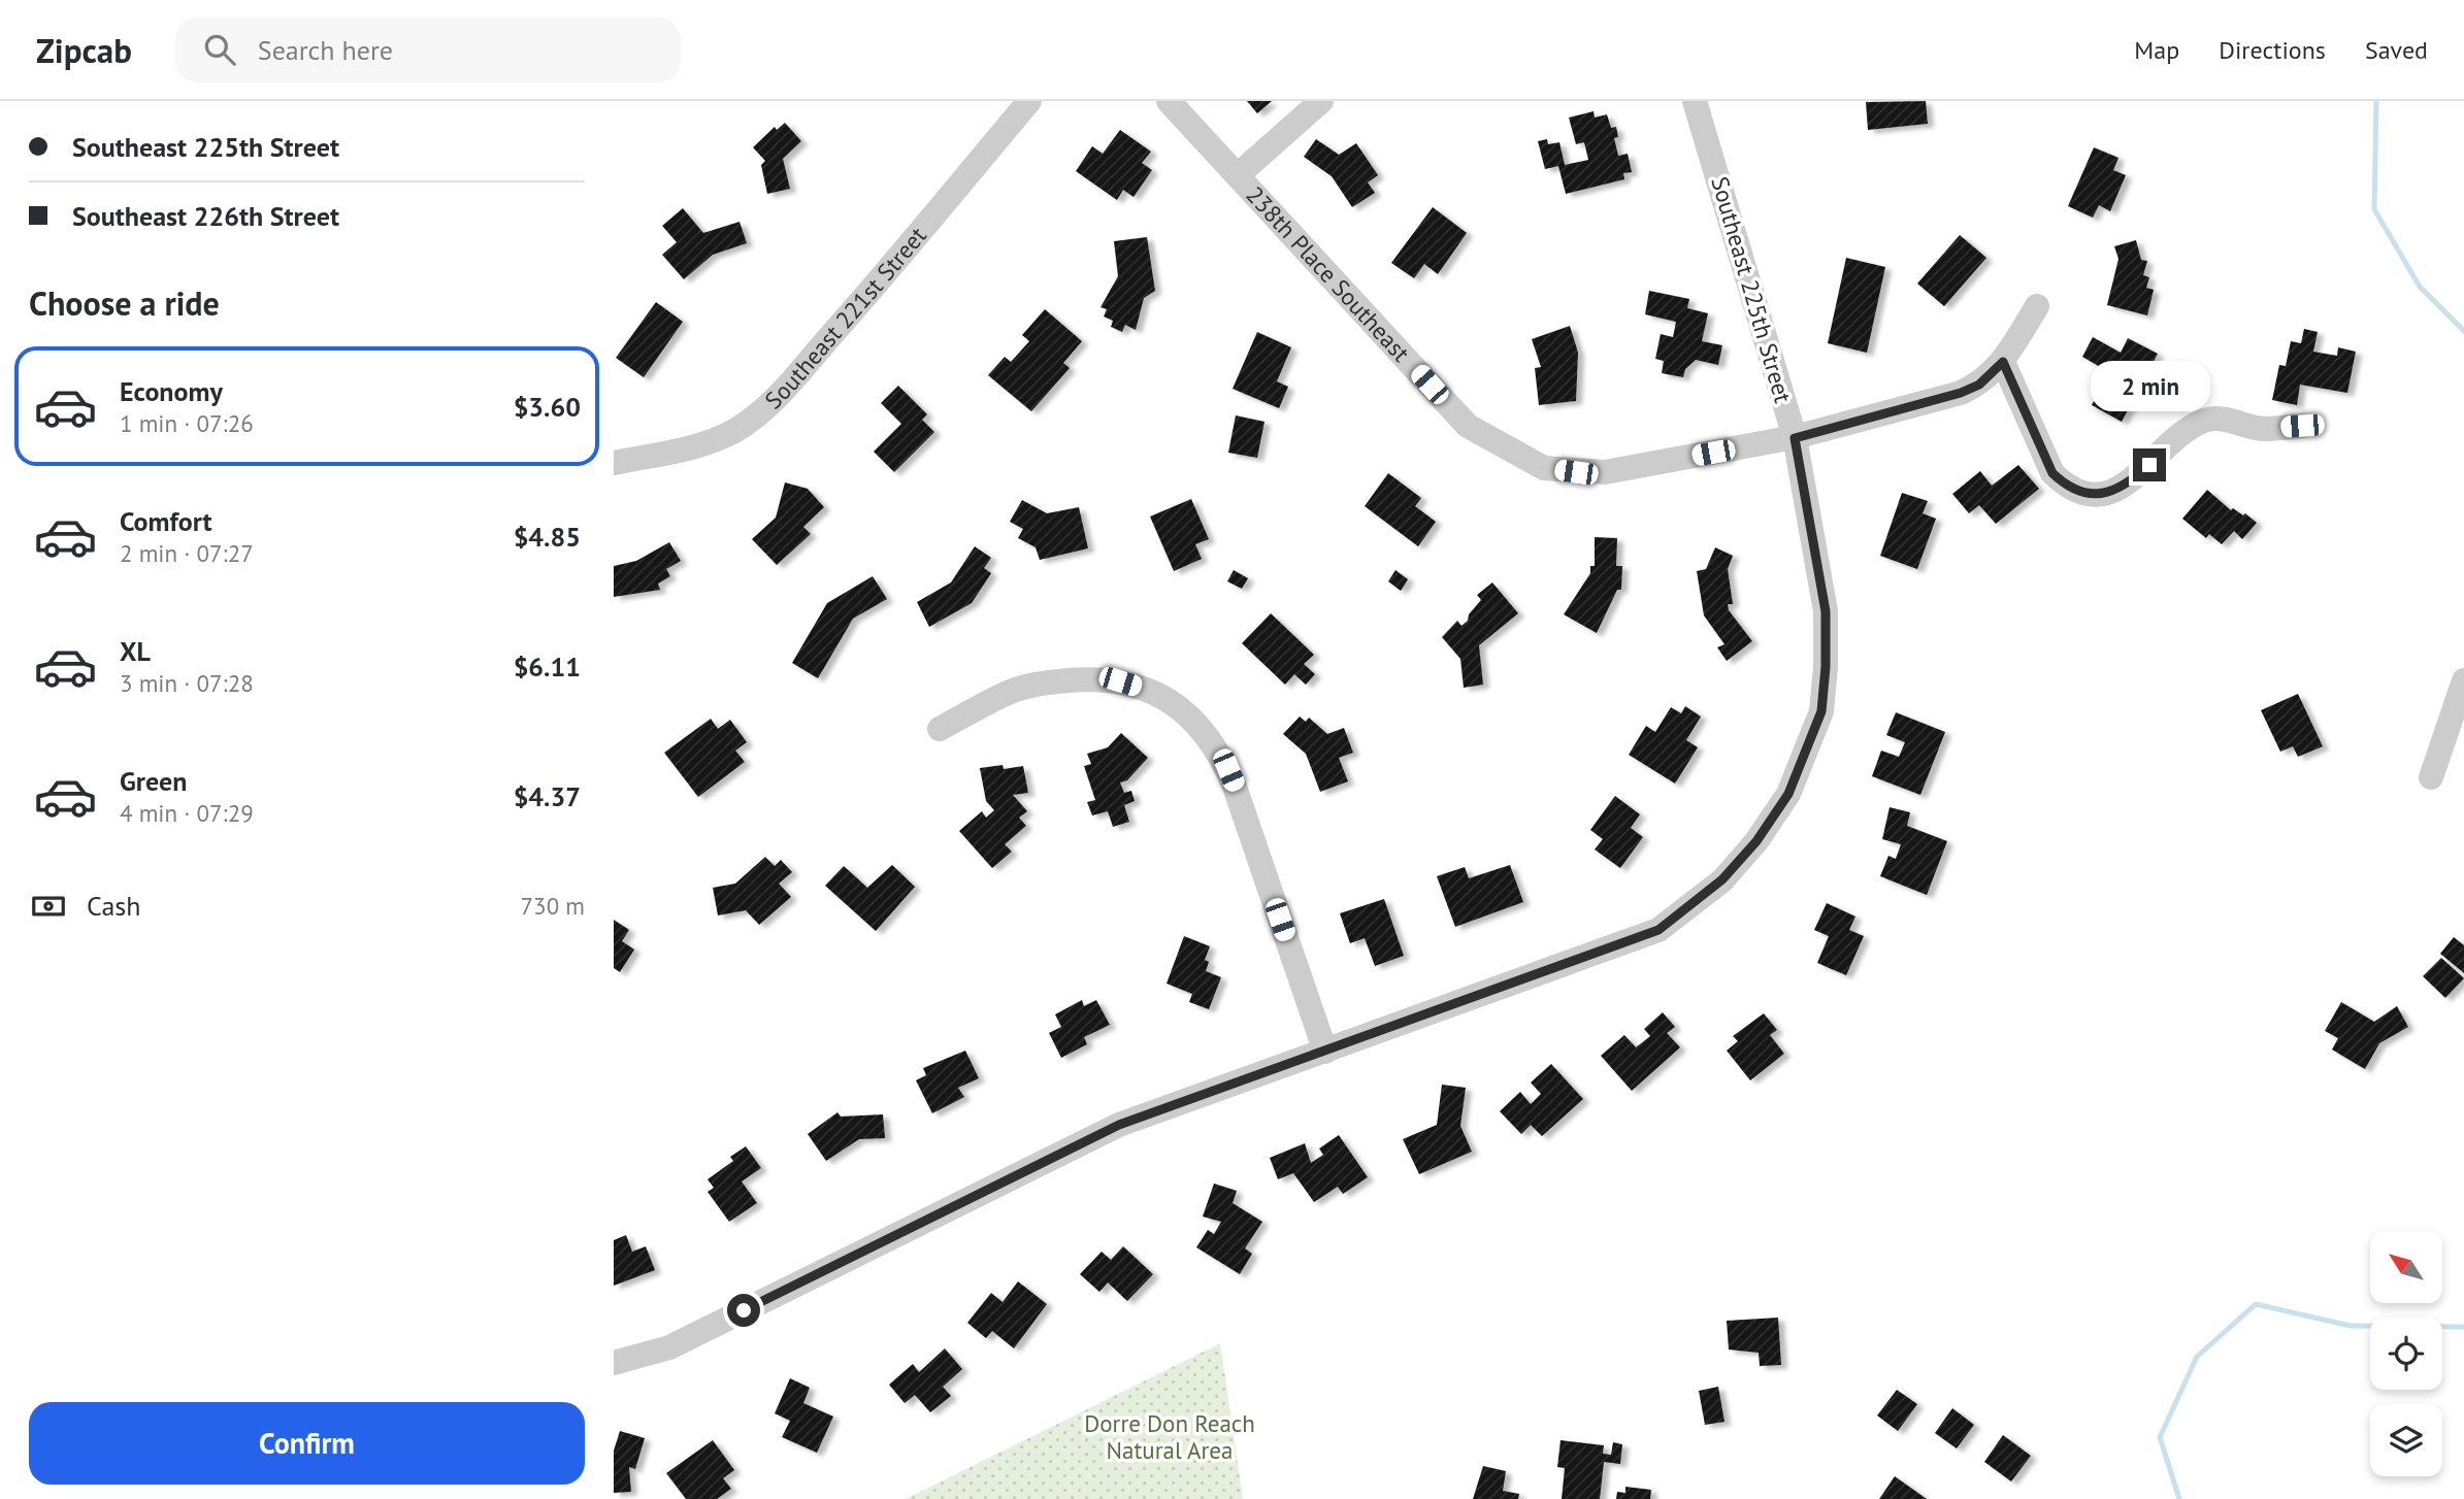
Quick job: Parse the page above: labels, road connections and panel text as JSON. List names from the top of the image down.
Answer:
{
  "streets": {
    "street": ["238th Place Southeast", "Southeast 225th Street", "Southeast 221st Street"]
  },
  "crossings": [
    ["238th Place Southeast", "Southeast 225th Street"]
  ],
  "parks": ["Dorre Don Reach Natural Area"],
  "north": "top left",
  "page": {
    "header": "Zipcab",
    "search": "Search here",
    "nav": ["Map", "Directions", "Saved"],
    "banner": ["Southeast 225th Street", "Southeast 226th Street"],
    "heading": "Choose a ride",
    "list": [
      {
        "name": "Economy",
        "note": "1 min · 07:26",
        "value": "$3.60"
      },
      {
        "name": "Comfort",
        "note": "2 min · 07:27",
        "value": "$4.85"
      },
      {
        "name": "XL",
        "note": "3 min · 07:28",
        "value": "$6.11"
      },
      {
        "name": "Green",
        "note": "4 min · 07:29",
        "value": "$4.37"
      }
    ],
    "bubble": "2 min",
    "pay": ["Cash", "730 m"],
    "buttons": "Confirm"
  }
}
